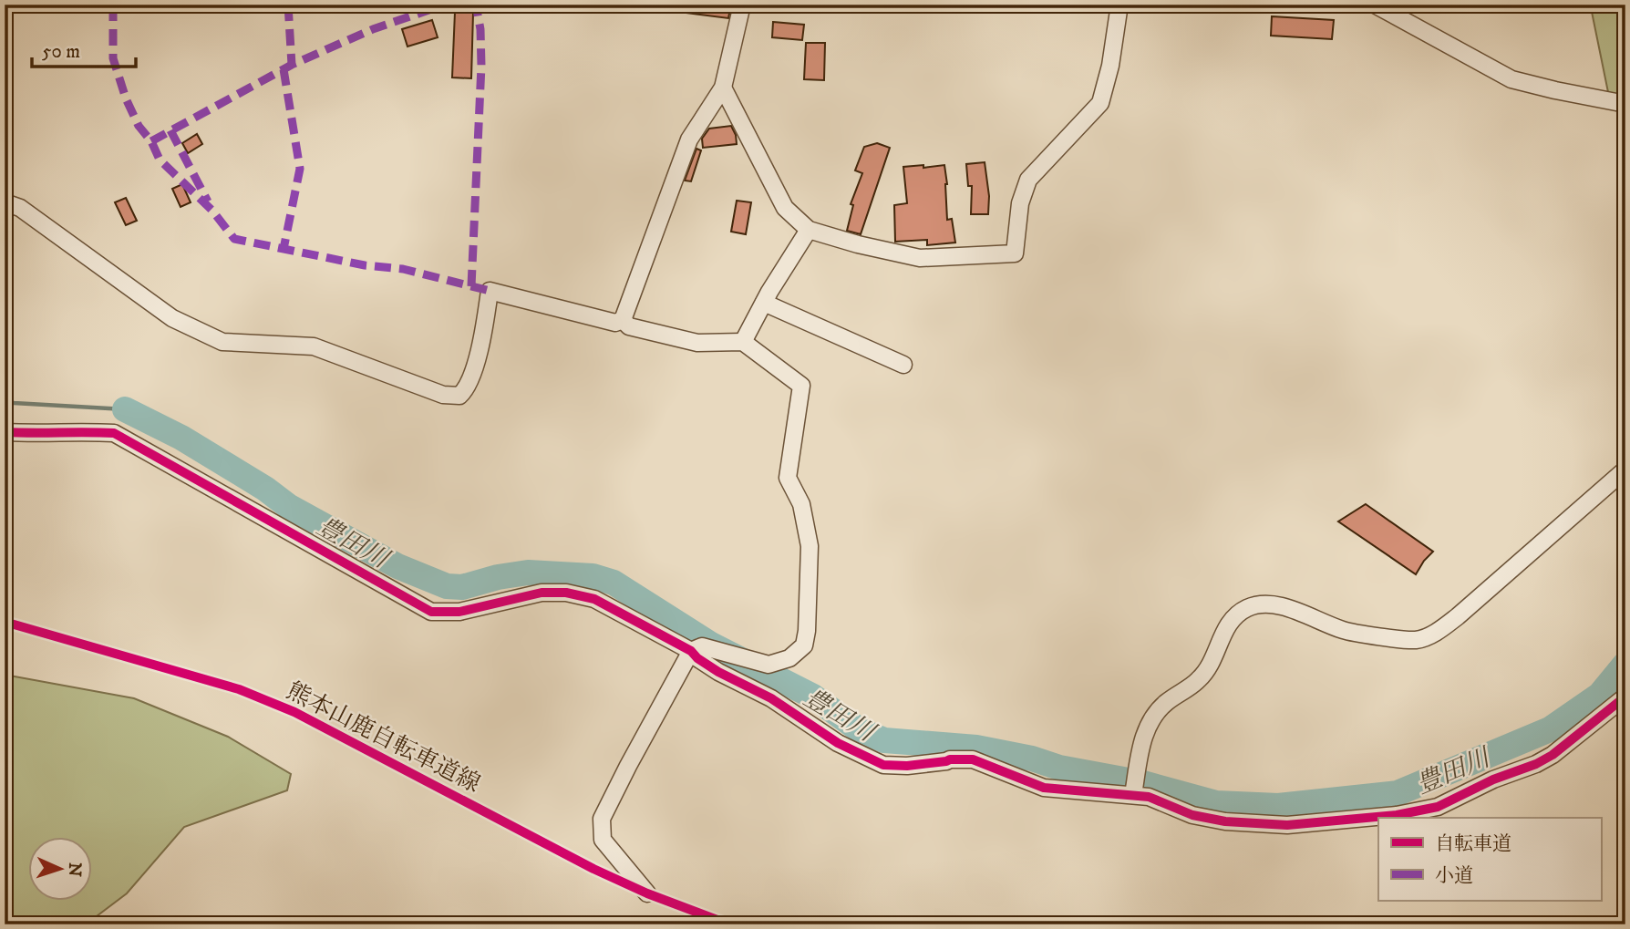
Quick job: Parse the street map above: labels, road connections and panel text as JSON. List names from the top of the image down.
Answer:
{
  "streets": {
    "cycle path": ["熊本山鹿自転車道線"]
  },
  "water": ["豊田川"],
  "legend": ["自転車道", "小道"],
  "scale_bar": "50 m",
  "north": "right"
}
